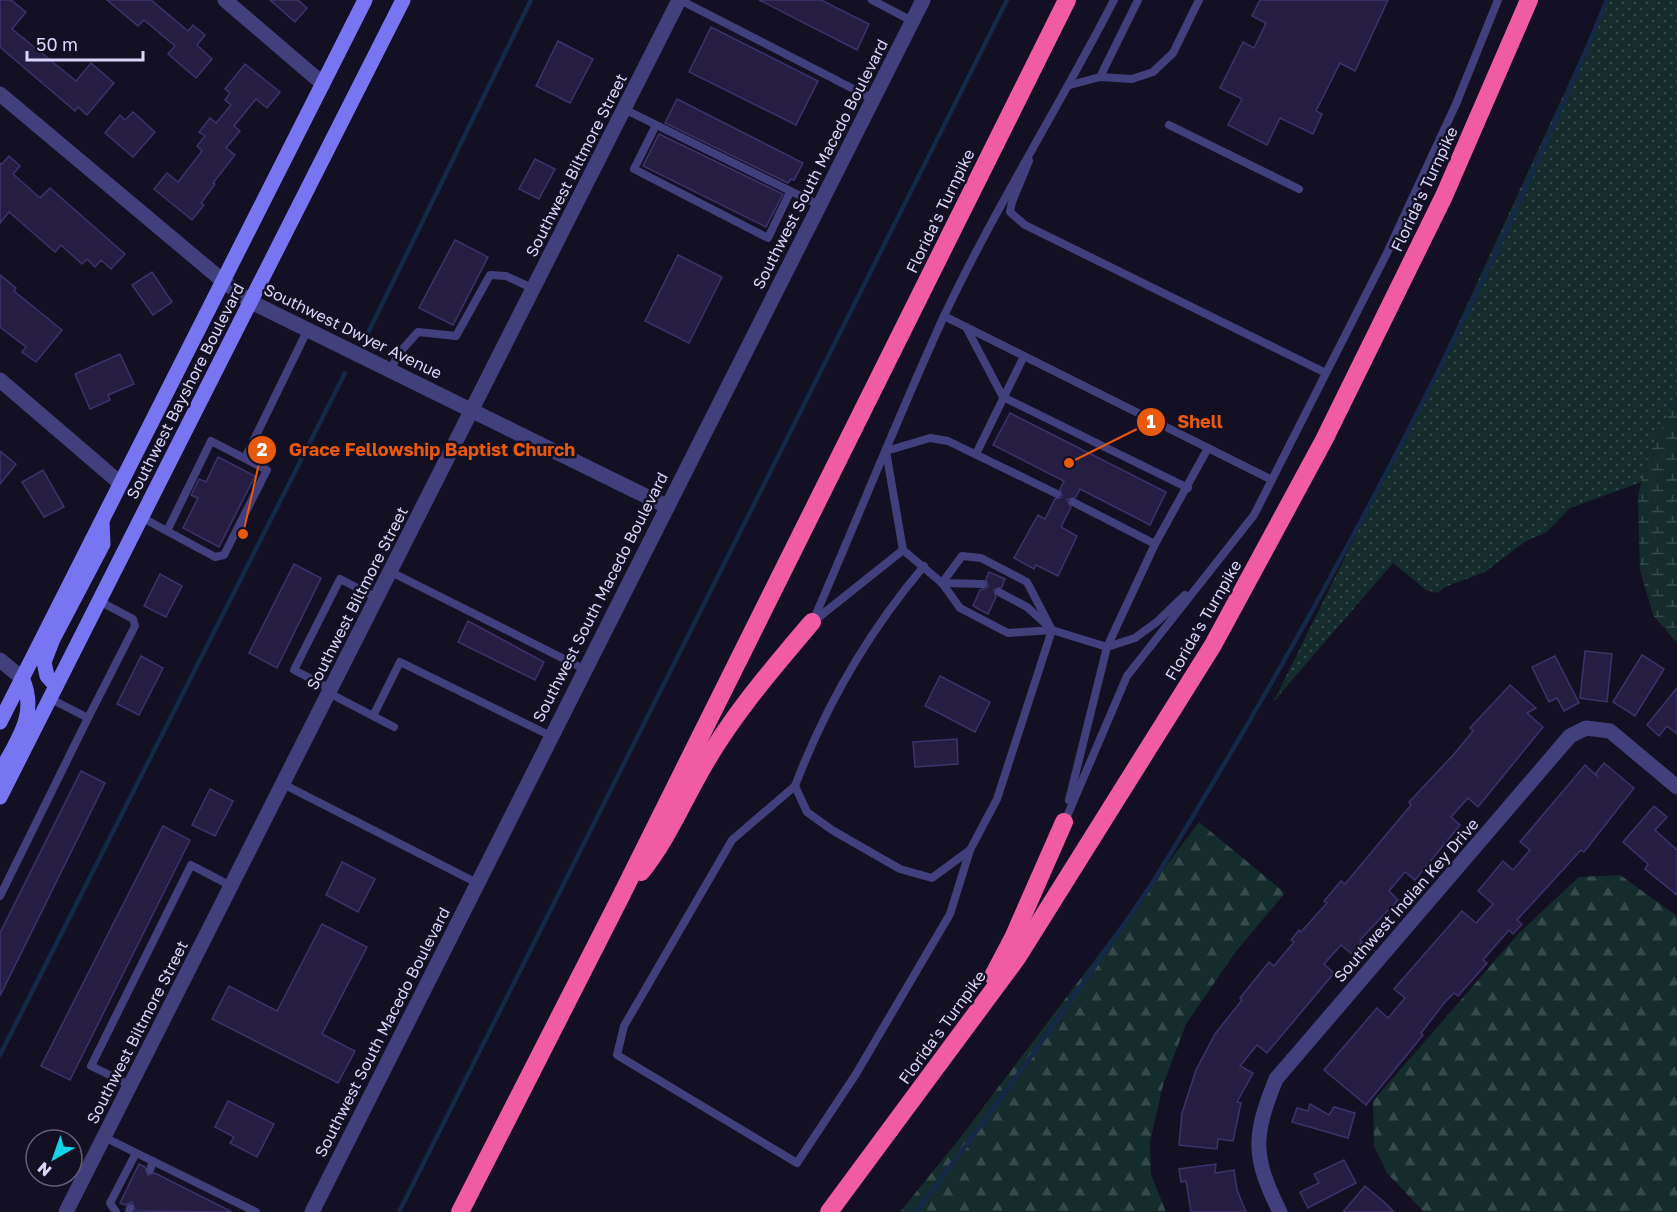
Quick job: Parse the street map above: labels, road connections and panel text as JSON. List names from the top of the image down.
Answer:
{
  "streets": {
    "highway": ["Florida's Turnpike"],
    "main road": ["Southwest Bayshore Boulevard"],
    "street": [
      "Southwest South Macedo Boulevard",
      "Southwest Biltmore Street",
      "Southwest Dwyer Avenue",
      "Southwest Indian Key Drive"
    ]
  },
  "crossings": [
    ["Southwest South Macedo Boulevard", "Southwest Dwyer Avenue"],
    ["Southwest Biltmore Street", "Southwest Dwyer Avenue"],
    ["Southwest Dwyer Avenue", "Southwest Bayshore Boulevard"]
  ],
  "places": ["Shell", "Grace Fellowship Baptist Church"],
  "scale_bar": "50 m",
  "north": "bottom left"
}
